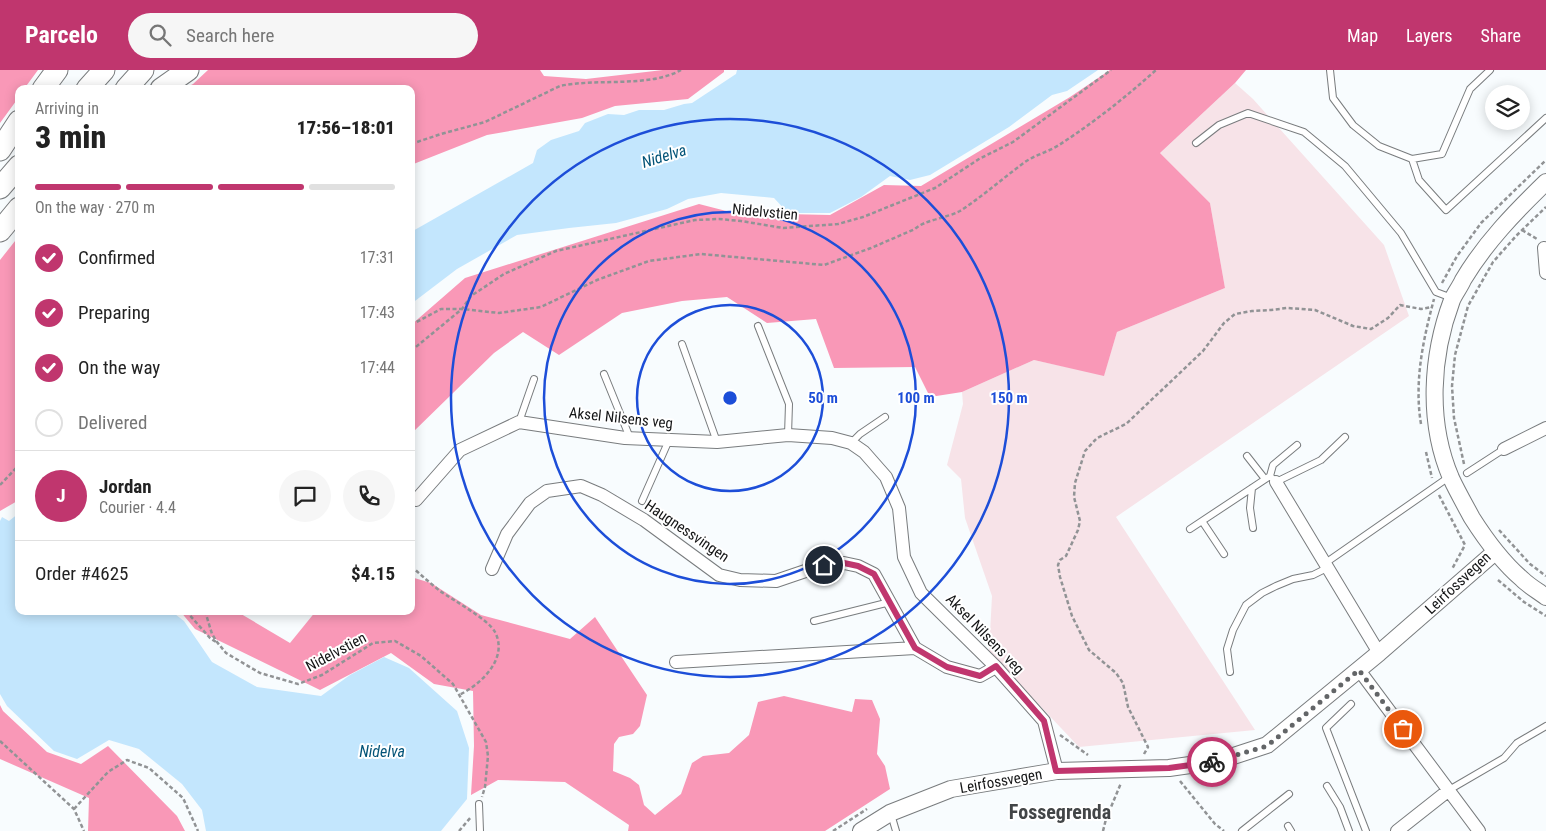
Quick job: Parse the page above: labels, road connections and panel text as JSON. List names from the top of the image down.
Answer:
{
  "streets": {
    "street": ["Aksel Nilsens veg", "Haugnessvingen", "Leirfossvegen"],
    "path": ["Nidelvstien"]
  },
  "crossings": [
    ["Aksel Nilsens veg", "Leirfossvegen"]
  ],
  "districts": ["Fossegrenda"],
  "water": ["Nidelva"],
  "page": {
    "header": "Parcelo",
    "search": "Search here",
    "nav": ["Map", "Layers", "Share"],
    "heading": ["3 min", "Arriving in", "17:56–18:01"],
    "panel": [
      "Jordan",
      "Courier · 4.4",
      "Order #4625",
      "$4.15"
    ],
    "bar": "On the way · 270 m",
    "list": [
      ["Confirmed", "17:31"],
      ["Preparing", "17:43"],
      ["On the way", "17:44"],
      "Delivered"
    ],
    "round": "J"
  },
  "rings": ["50 m", "100 m", "150 m"]
}
